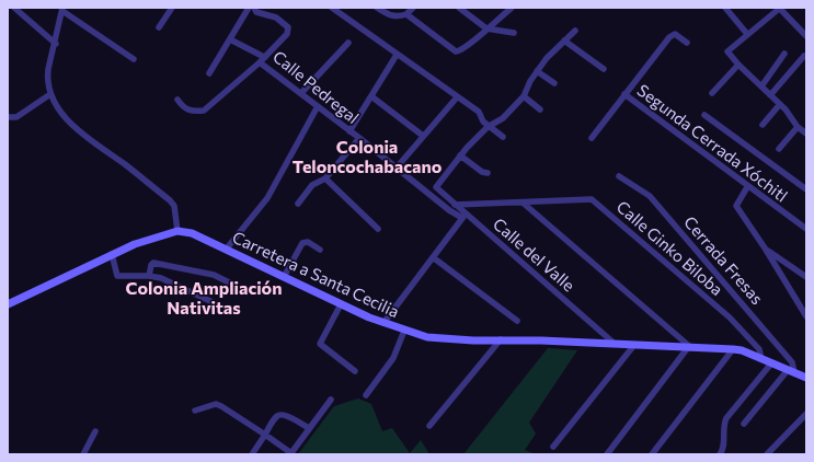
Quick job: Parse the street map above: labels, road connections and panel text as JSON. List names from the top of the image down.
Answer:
{
  "streets": {
    "main road": ["Carretera a Santa Cecilia"],
    "street": [
      "Calle Pedregal",
      "Segunda Cerrada Xóchitl",
      "Calle Ginko Biloba",
      "Calle del Valle",
      "Cerrada Fresas"
    ]
  },
  "crossings": [
    ["Calle Pedregal", "Calle del Valle"],
    ["Calle Ginko Biloba", "Carretera a Santa Cecilia"],
    ["Calle del Valle", "Carretera a Santa Cecilia"],
    ["Cerrada Fresas", "Carretera a Santa Cecilia"]
  ],
  "districts": ["Colonia Teloncochabacano", "Colonia Ampliación Nativitas"]
}
